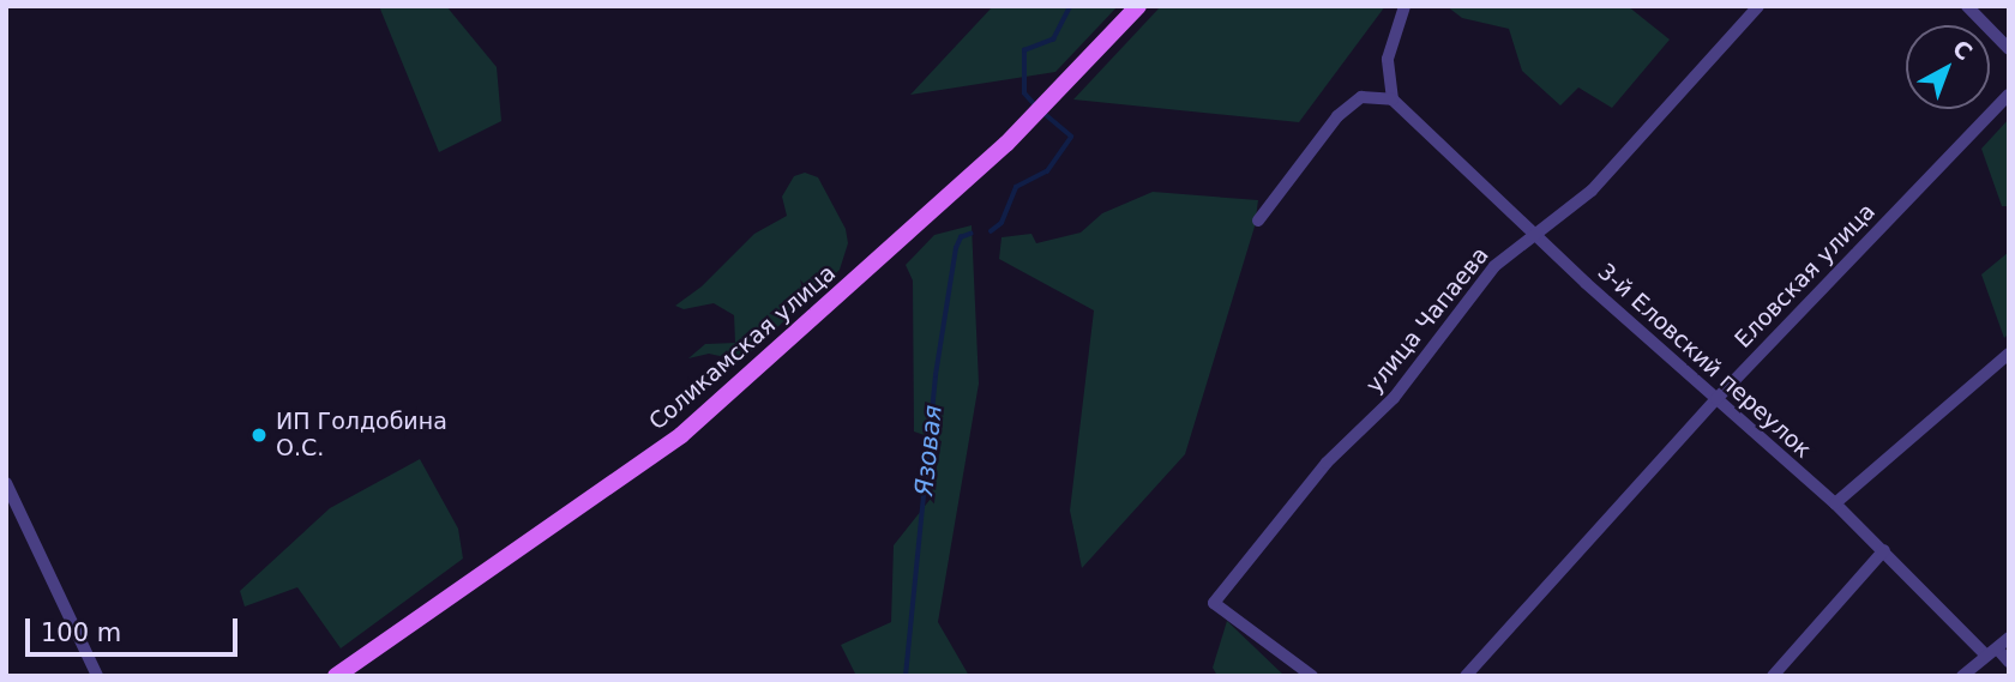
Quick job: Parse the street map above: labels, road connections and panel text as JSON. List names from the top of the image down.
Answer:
{
  "streets": {
    "main road": ["Соликамская улица"],
    "street": ["Еловская улица", "улица Чапаева", "3-й Еловский переулок"]
  },
  "crossings": [
    ["Еловская улица", "3-й Еловский переулок"],
    ["улица Чапаева", "3-й Еловский переулок"]
  ],
  "water": ["Язовая"],
  "places": ["ИП Голдобина О.С."],
  "scale_bar": "100 m",
  "north": "top right"
}
